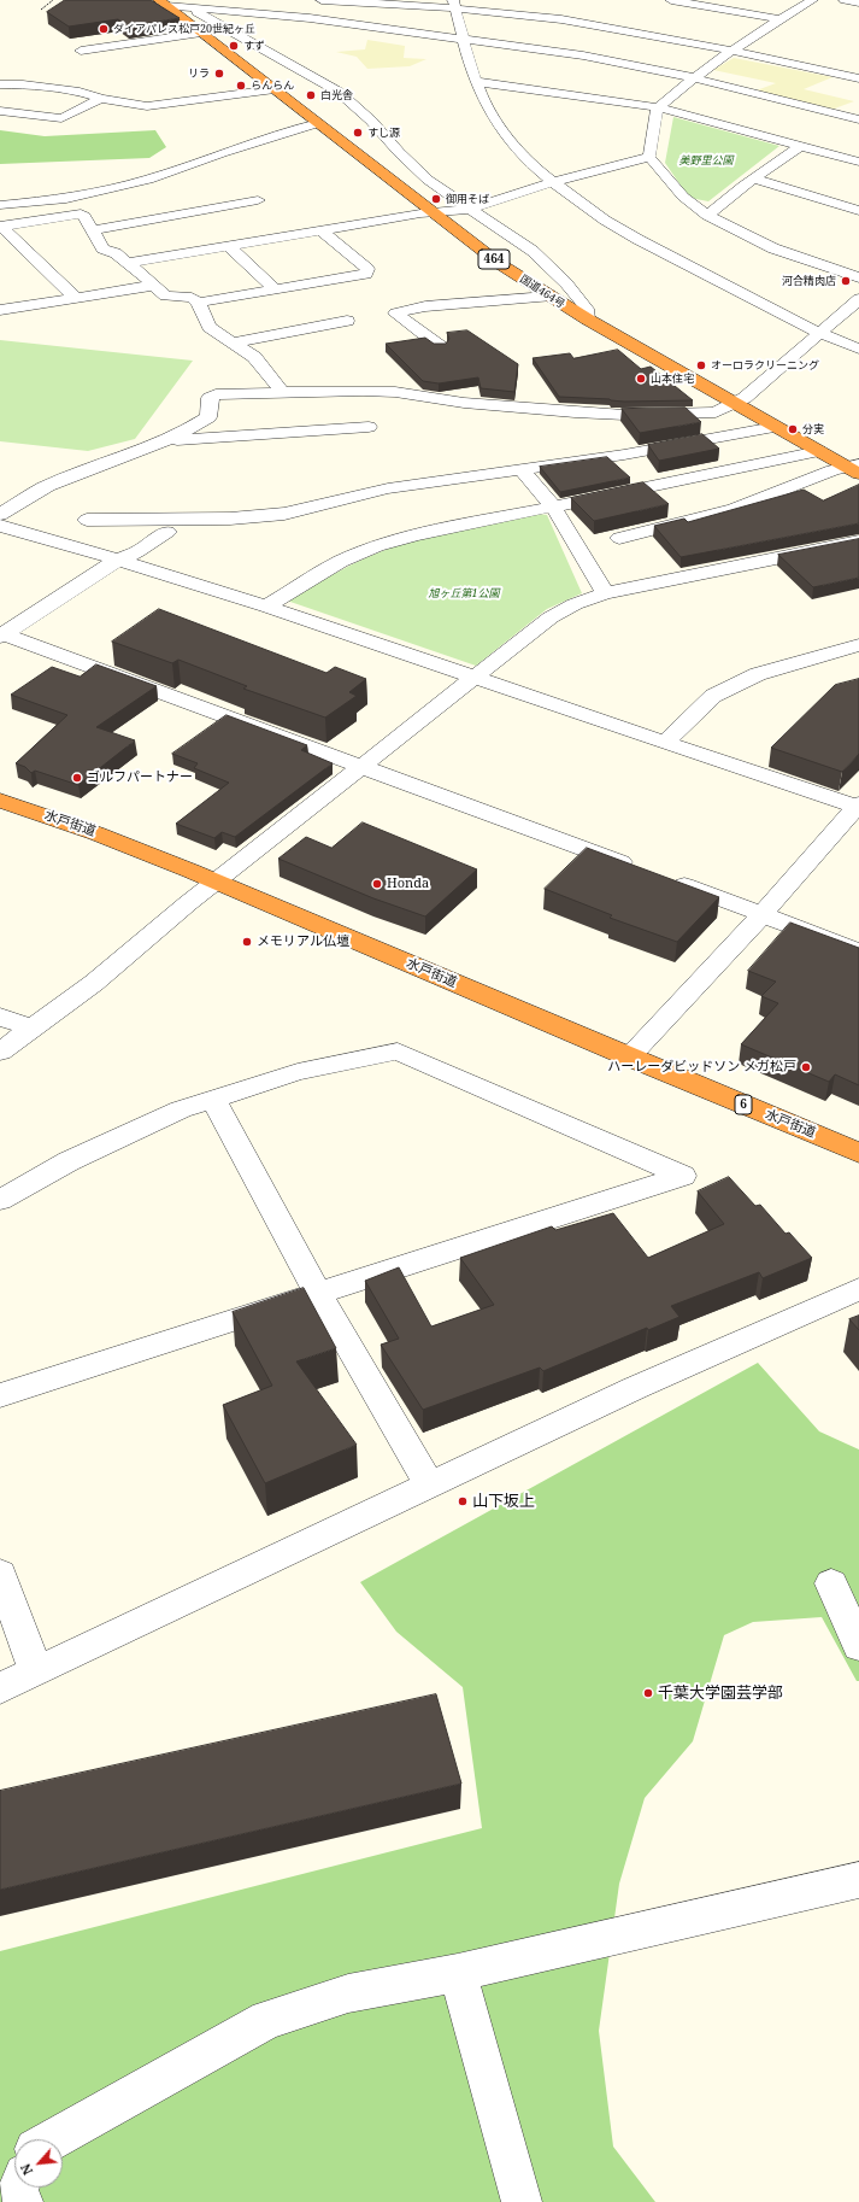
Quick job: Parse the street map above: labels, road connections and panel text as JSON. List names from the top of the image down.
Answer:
{
  "streets": {
    "highway": [
      "464",
      "国道464号",
      "水戸街道",
      "6"
    ]
  },
  "parks": ["美野里公園", "旭ヶ丘第1公園"],
  "places": [
    "ダイアパレス松戸20世紀ヶ丘",
    "すず",
    "リラ",
    "らんらん",
    "白光舎",
    "すし源",
    "御用そば",
    "河合精肉店",
    "オーロラクリーニング",
    "山本住宅",
    "分実",
    "ゴルフパートナー",
    "Honda",
    "メモリアル仏壇",
    "ハーレーダビッドソン メガ松戸",
    "山下坂上",
    "千葉大学園芸学部"
  ],
  "north": "bottom left"
}
